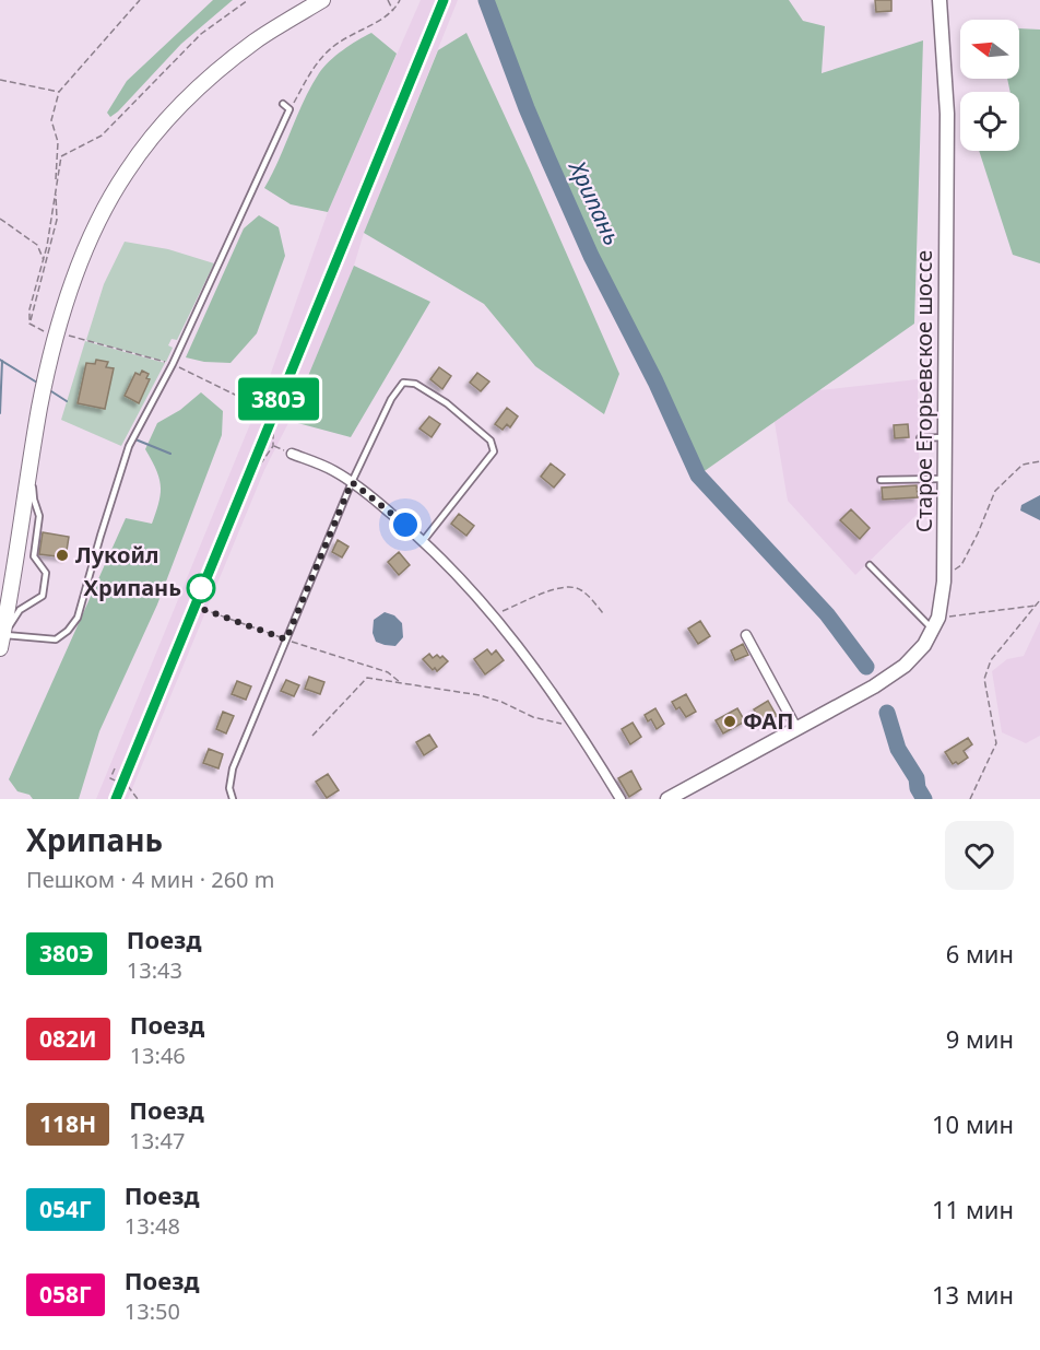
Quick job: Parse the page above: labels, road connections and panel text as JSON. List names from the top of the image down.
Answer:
{
  "streets": {
    "main road": ["Старое Егорьевское шоссе"]
  },
  "water": ["Хрипань"],
  "places": ["Лукойл", "Хрипань", "ФАП"],
  "north": "left",
  "page": {
    "on_map": "380Э",
    "heading": ["Хрипань", "Пешком · 4 мин · 260 m"],
    "list": [
      {
        "mark": "380Э",
        "name": "Поезд",
        "note": "13:43",
        "value": "6 мин"
      },
      {
        "mark": "082И",
        "name": "Поезд",
        "note": "13:46",
        "value": "9 мин"
      },
      {
        "mark": "118Н",
        "name": "Поезд",
        "note": "13:47",
        "value": "10 мин"
      },
      {
        "mark": "054Г",
        "name": "Поезд",
        "note": "13:48",
        "value": "11 мин"
      },
      {
        "mark": "058Г",
        "name": "Поезд",
        "note": "13:50",
        "value": "13 мин"
      }
    ]
  }
}
